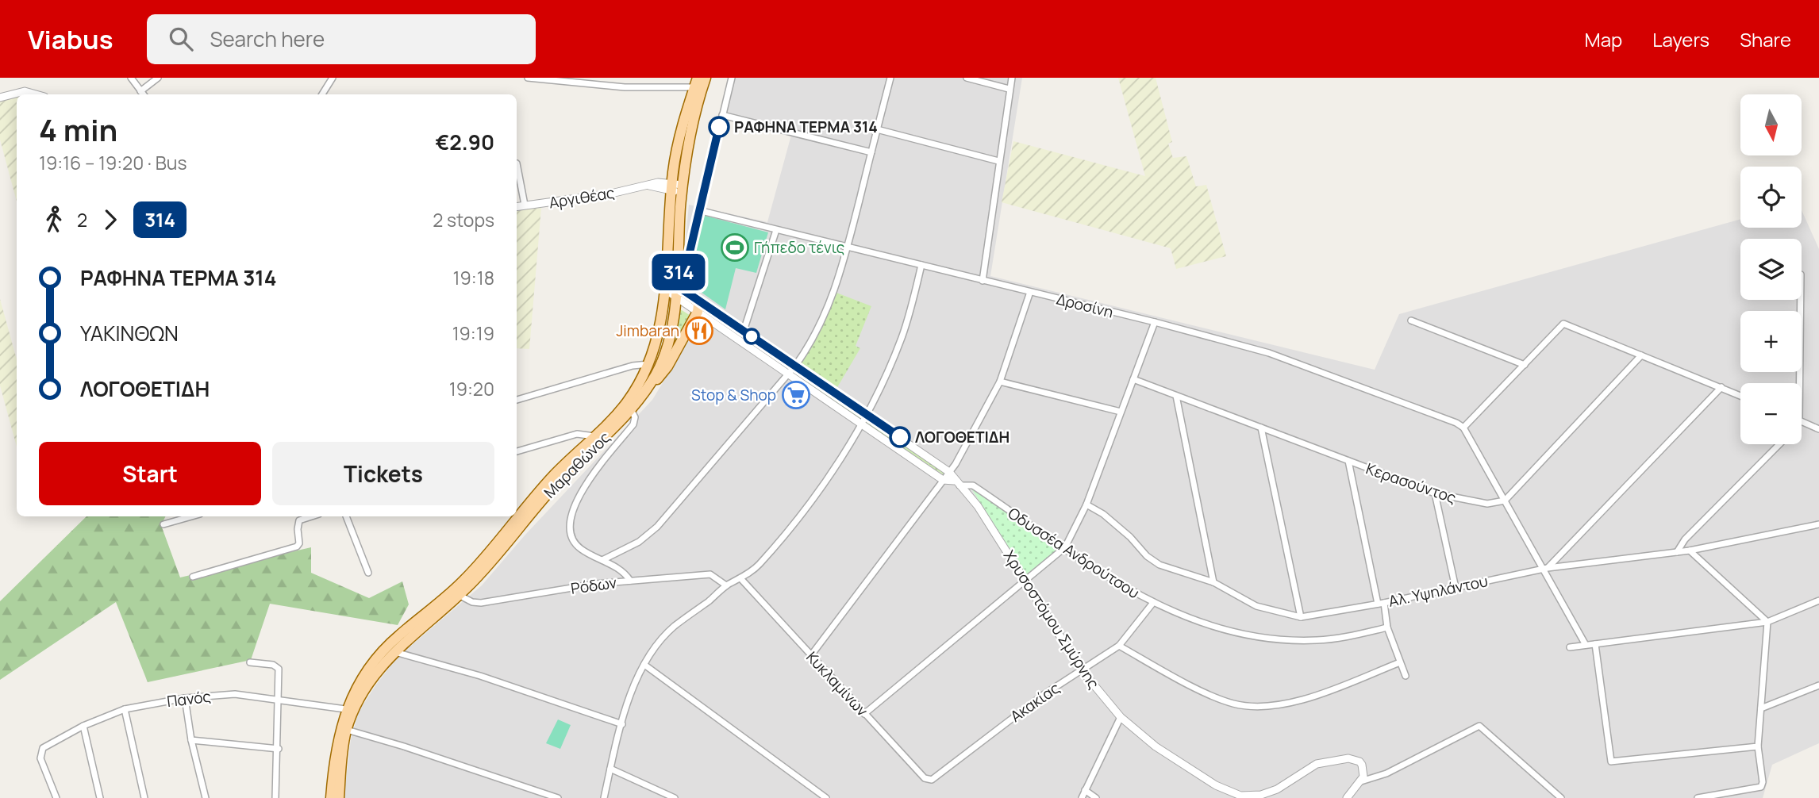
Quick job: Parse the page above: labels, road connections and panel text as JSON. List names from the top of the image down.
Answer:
{
  "streets": {
    "main road": ["Μαραθώνος"],
    "street": [
      "Αργιθέας",
      "Δροσίνη",
      "Κερασούντος",
      "Οδυσσέα Ανδρούτσου",
      "Ρόδων",
      "Αλ. Υψηλάντου",
      "Χρυσοστόμου Σμύρνης",
      "Κυκλαμίνων",
      "Πανός",
      "Ακακίας"
    ]
  },
  "crossings": [
    ["Αργιθέας", "Μαραθώνος"],
    ["Μαραθώνος", "Ρόδων"],
    ["Μαραθώνος", "Χρυσοστόμου Σμύρνης"],
    ["Μαραθώνος", "Πανός"],
    ["Οδυσσέα Ανδρούτσου", "Χρυσοστόμου Σμύρνης"],
    ["Οδυσσέα Ανδρούτσου", "Ακακίας"],
    ["Χρυσοστόμου Σμύρνης", "Ακακίας"],
    ["Κυκλαμίνων", "Ακακίας"]
  ],
  "places": {
    "other": ["ΡΑΦΗΝΑ ΤΕΡΜΑ 314", "ΛΟΓΟΘΕΤΙΔΗ"],
    "sports": ["Γήπεδο τένις"],
    "restaurant": ["Jimbaran"],
    "supermarket": ["Stop & Shop"]
  },
  "lines": ["bus line 314"],
  "north": "bottom",
  "page": {
    "header": "Viabus",
    "search": "Search here",
    "nav": ["Map", "Layers", "Share"],
    "on_map": "314",
    "map_buttons": ["+", "−"],
    "heading": ["4 min", "19:16 – 19:20 · Bus", "€2.90"],
    "legs": ["2", "314", "2 stops"],
    "list": [
      {
        "name": "ΡΑΦΗΝΑ ΤΕΡΜΑ 314",
        "value": "19:18"
      },
      {
        "name": "ΥΑΚΙΝΘΩΝ",
        "value": "19:19"
      },
      {
        "name": "ΛΟΓΟΘΕΤΙΔΗ",
        "value": "19:20"
      }
    ],
    "buttons": ["Start", "Tickets"]
  }
}
